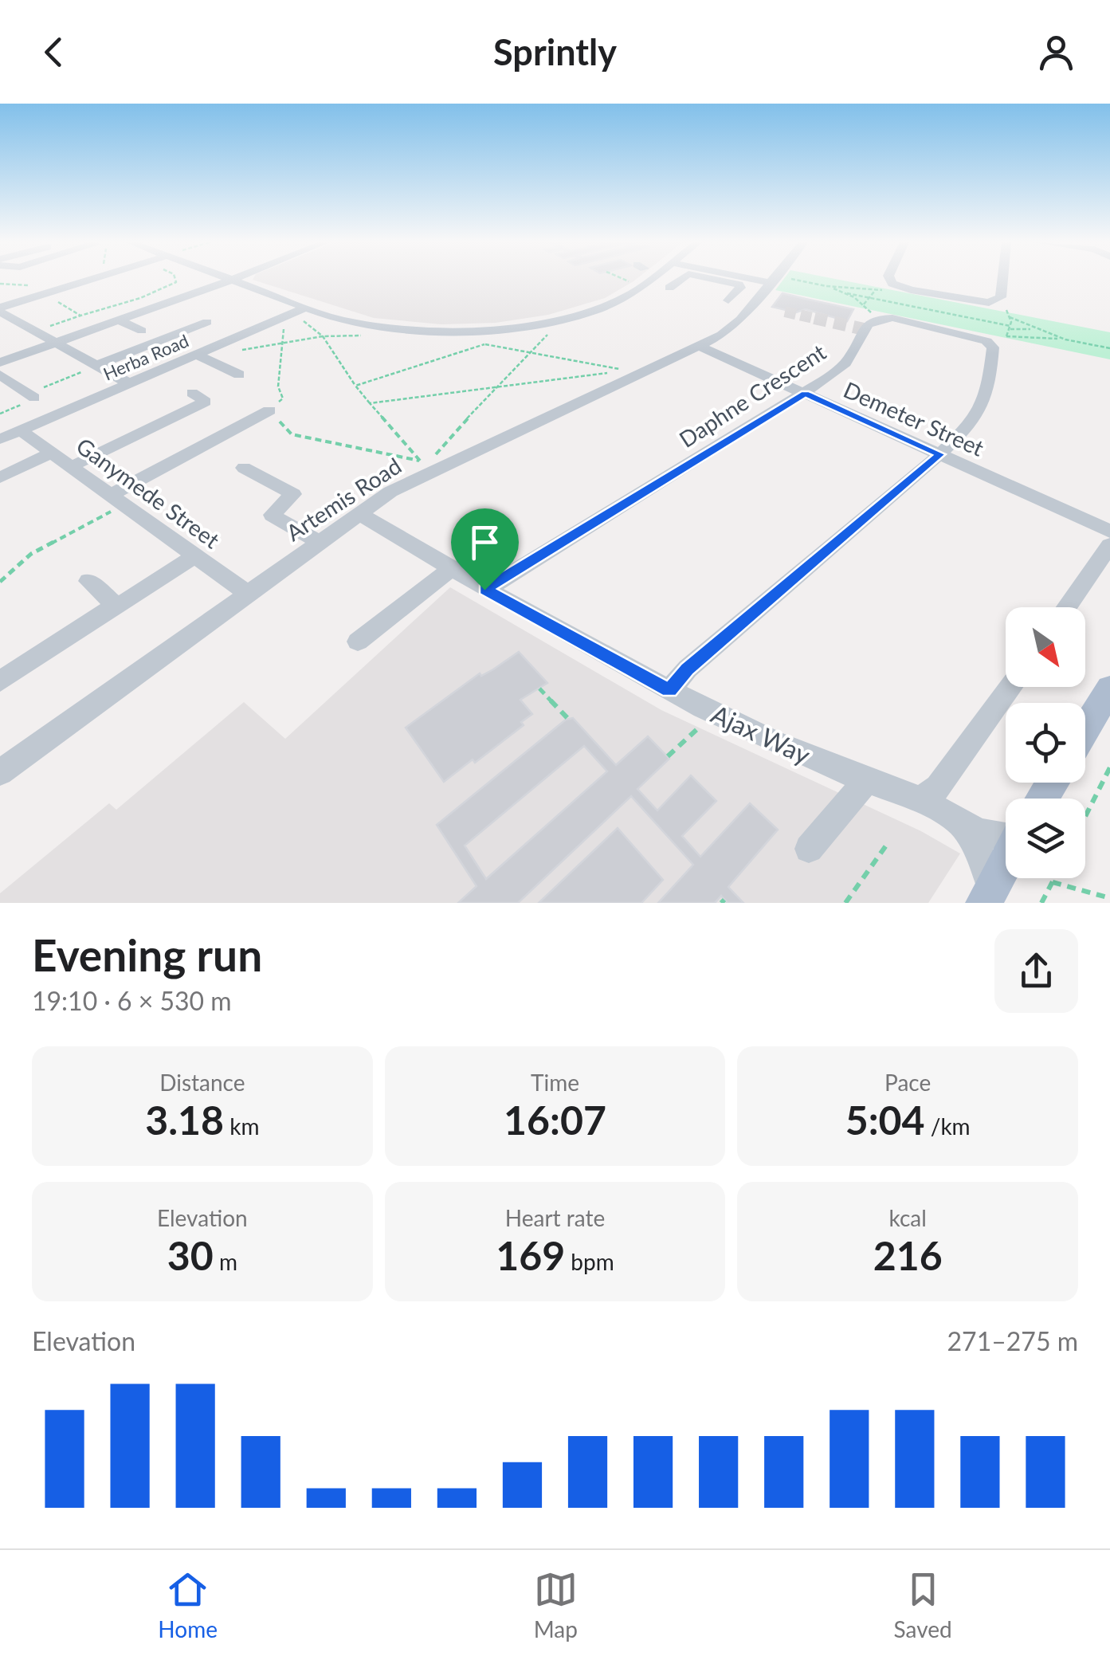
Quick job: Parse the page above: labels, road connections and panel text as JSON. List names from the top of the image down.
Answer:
{
  "streets": {
    "street": [
      "Herba Road",
      "Daphne Crescent",
      "Demeter Street",
      "Ganymede Street",
      "Artemis Road",
      "Ajax Way"
    ]
  },
  "crossings": [
    ["Herba Road", "Ganymede Street"],
    ["Daphne Crescent", "Demeter Street"],
    ["Daphne Crescent", "Ajax Way"],
    ["Demeter Street", "Artemis Road"],
    ["Ganymede Street", "Artemis Road"],
    ["Artemis Road", "Ajax Way"]
  ],
  "north": "bottom right",
  "page": {
    "header": "Sprintly",
    "heading": ["Evening run", "19:10 · 6 × 530 m"],
    "stats": [
      ["Distance", "3.18 km"],
      ["Time", "16:07"],
      ["Pace", "5:04 /km"],
      ["Elevation", "30 m"],
      ["Heart rate", "169 bpm"],
      ["kcal", "216"]
    ],
    "chart": ["Elevation", "271–275 m"],
    "tabs": ["Home", "Map", "Saved"]
  }
}
